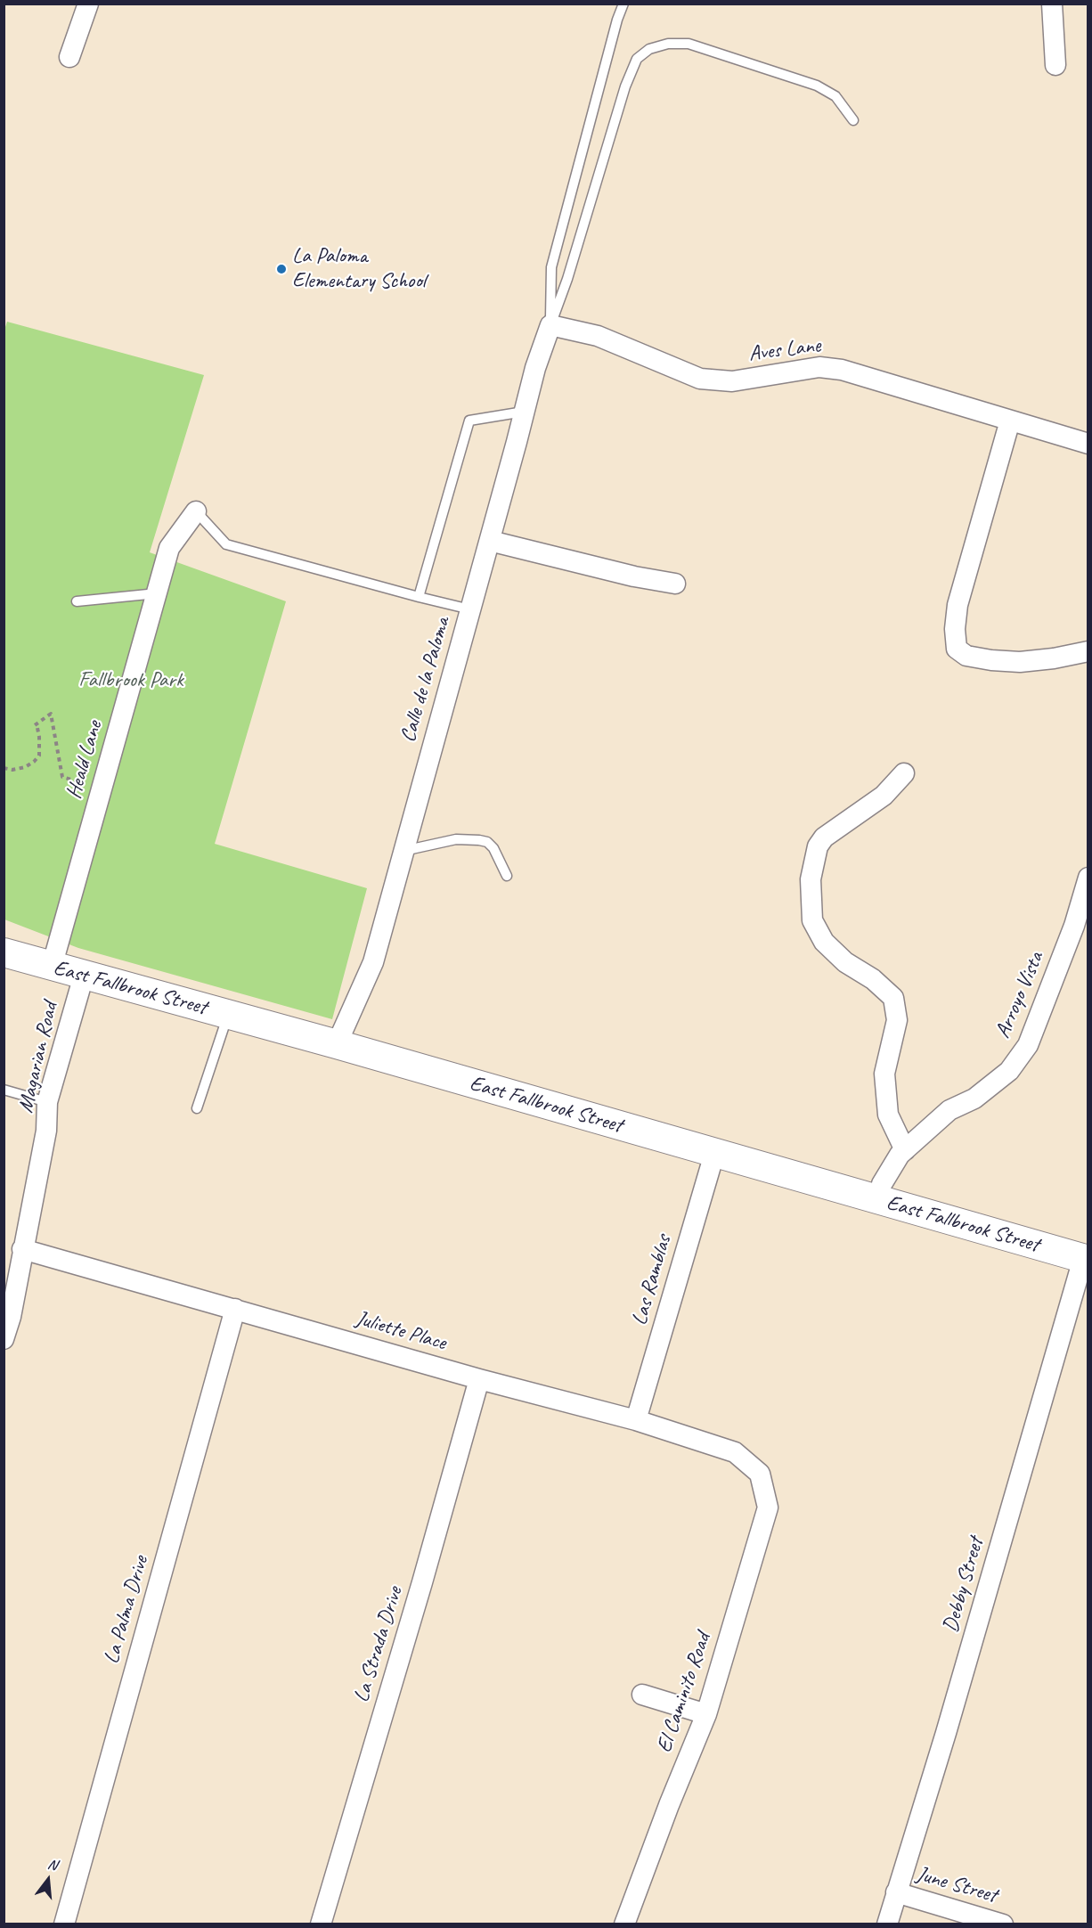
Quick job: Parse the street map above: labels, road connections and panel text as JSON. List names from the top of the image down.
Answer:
{
  "streets": {
    "main road": ["East Fallbrook Street"],
    "street": [
      "Aves Lane",
      "Calle de la Paloma",
      "Heald Lane",
      "Arroyo Vista",
      "Magarian Road",
      "Las Ramblas",
      "Juliette Place",
      "Debby Street",
      "La Palma Drive",
      "La Strada Drive",
      "El Caminito Road",
      "June Street"
    ]
  },
  "crossings": [
    ["Aves Lane", "Calle de la Paloma"],
    ["Calle de la Paloma", "East Fallbrook Street"],
    ["Heald Lane", "East Fallbrook Street"],
    ["East Fallbrook Street", "Arroyo Vista"],
    ["East Fallbrook Street", "Magarian Road"],
    ["East Fallbrook Street", "Las Ramblas"],
    ["East Fallbrook Street", "Debby Street"],
    ["Magarian Road", "Juliette Place"],
    ["Las Ramblas", "Juliette Place"],
    ["Juliette Place", "La Palma Drive"],
    ["Juliette Place", "La Strada Drive"],
    ["Juliette Place", "El Caminito Road"],
    ["Debby Street", "June Street"]
  ],
  "parks": ["Fallbrook Park"],
  "places": ["La Paloma Elementary School"],
  "north": "top"
}
